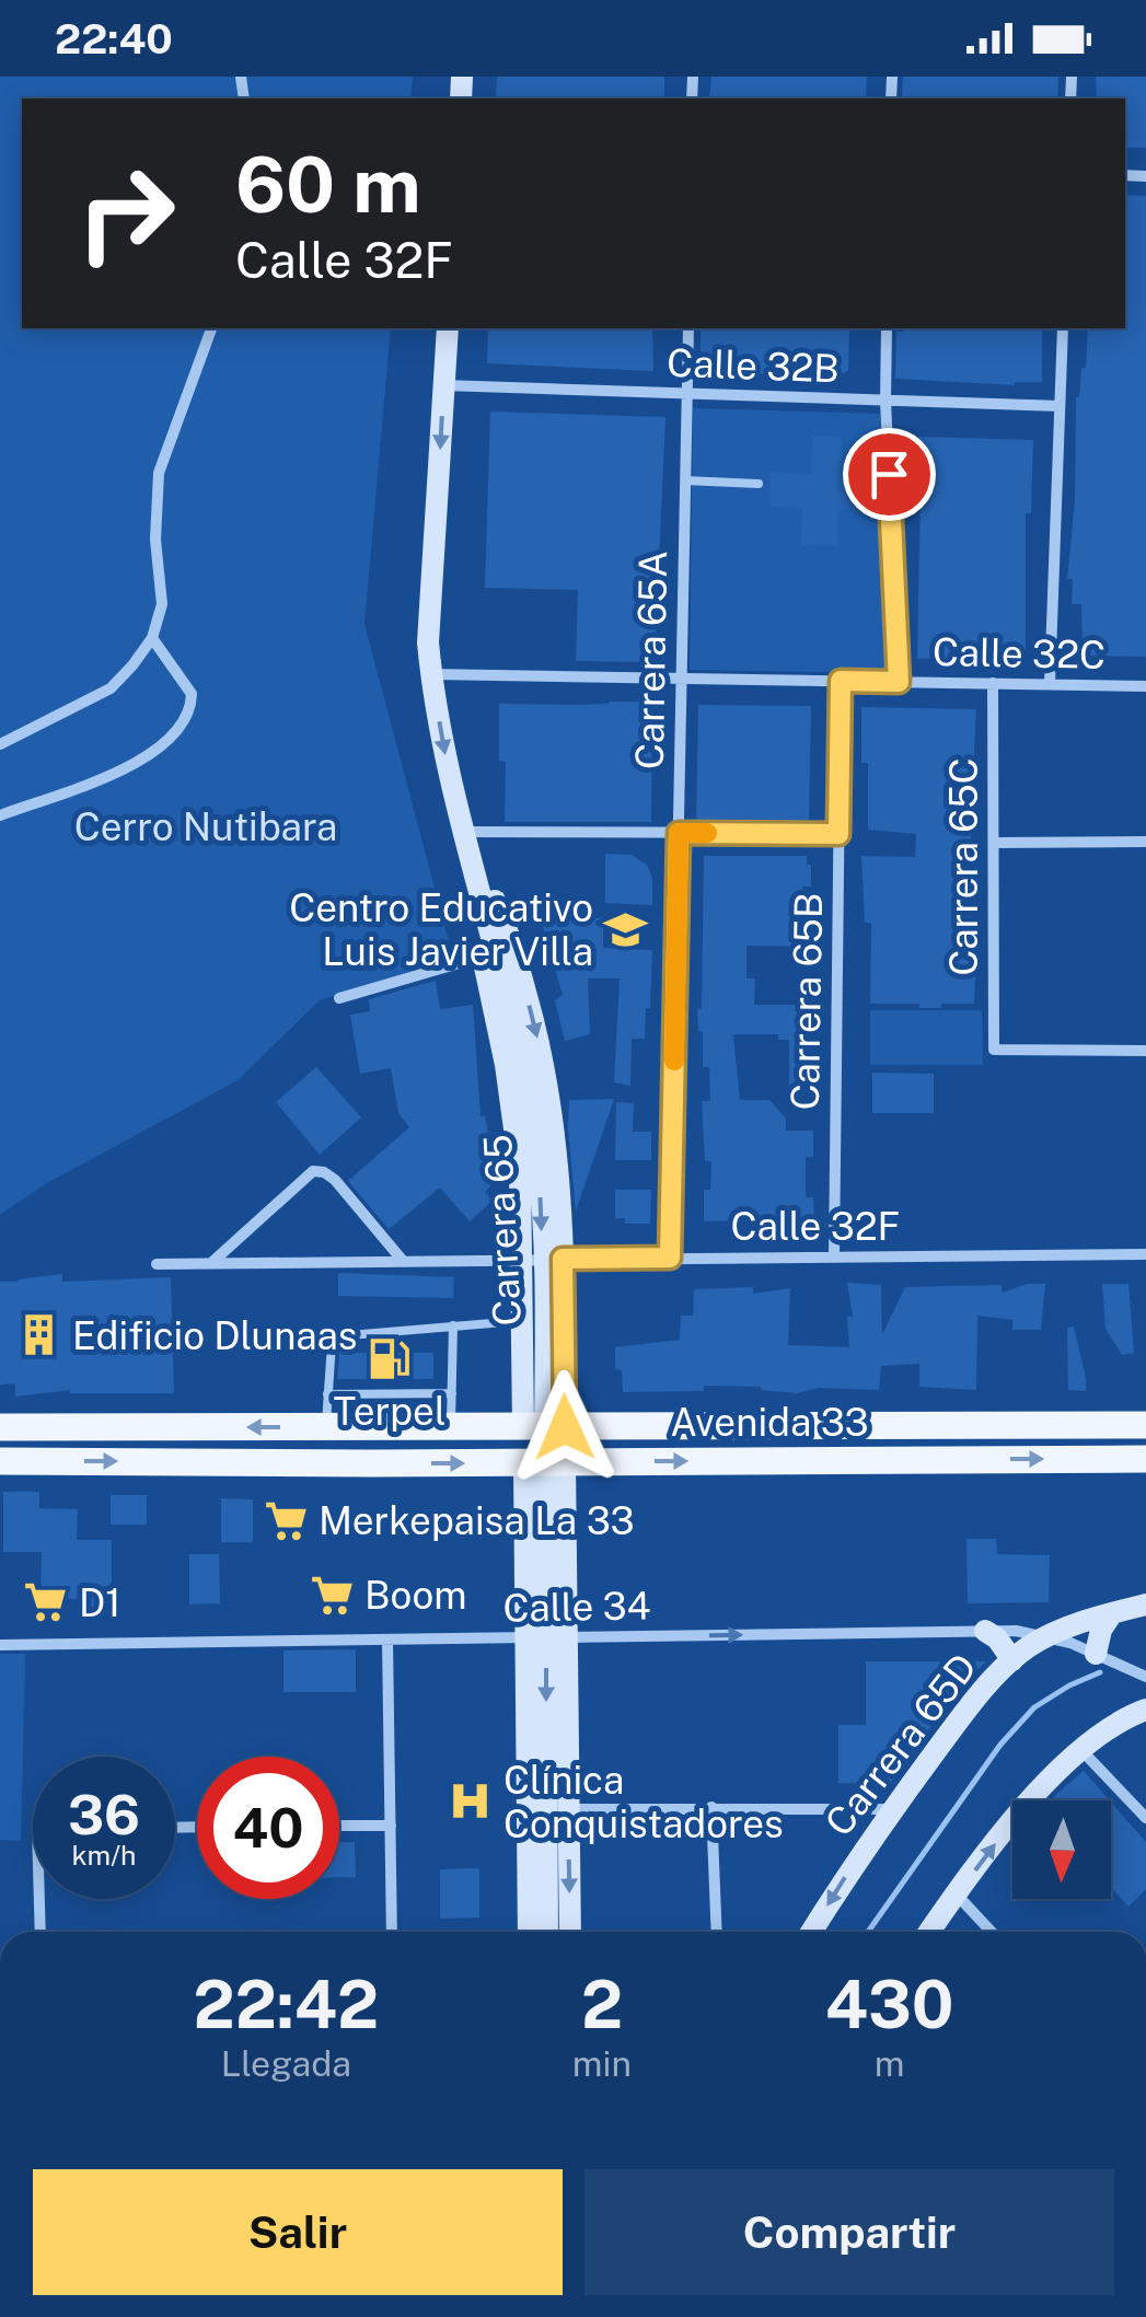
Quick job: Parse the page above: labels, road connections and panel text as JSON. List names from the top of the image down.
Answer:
{
  "streets": {
    "main road": ["Avenida 33"],
    "street": [
      "Calle 32B",
      "Calle 32C",
      "Carrera 65A",
      "Carrera 65C",
      "Carrera 65B",
      "Calle 32F",
      "Carrera 65",
      "Calle 34",
      "Carrera 65D"
    ]
  },
  "crossings": [
    ["Calle 32B", "Carrera 65A"],
    ["Calle 32B", "Carrera 65"],
    ["Calle 32C", "Carrera 65A"],
    ["Calle 32C", "Carrera 65C"],
    ["Calle 32C", "Carrera 65B"],
    ["Calle 32C", "Carrera 65"],
    ["Carrera 65A", "Calle 32F"],
    ["Carrera 65B", "Calle 32F"],
    ["Calle 32F", "Carrera 65"],
    ["Carrera 65", "Avenida 33"],
    ["Calle 34", "Carrera 65D"]
  ],
  "one_way": ["Calle 34"],
  "parks": ["Cerro Nutibara"],
  "places": {
    "school or university": ["Centro Educativo Luis Javier Villa"],
    "building": ["Edificio Dlunaas"],
    "fuel station": ["Terpel"],
    "supermarket": ["Merkepaisa La 33", "Boom", "D1"],
    "hospital": ["Clínica Conquistadores"]
  },
  "north": "bottom",
  "page": {
    "status": "22:40",
    "turn": ["60 m", "Calle 32F"],
    "speed": "36 km/h",
    "limit": "40",
    "eta": [
      "22:42",
      "Llegada",
      "2",
      "min",
      "430",
      "m"
    ],
    "buttons": ["Salir", "Compartir"]
  }
}
